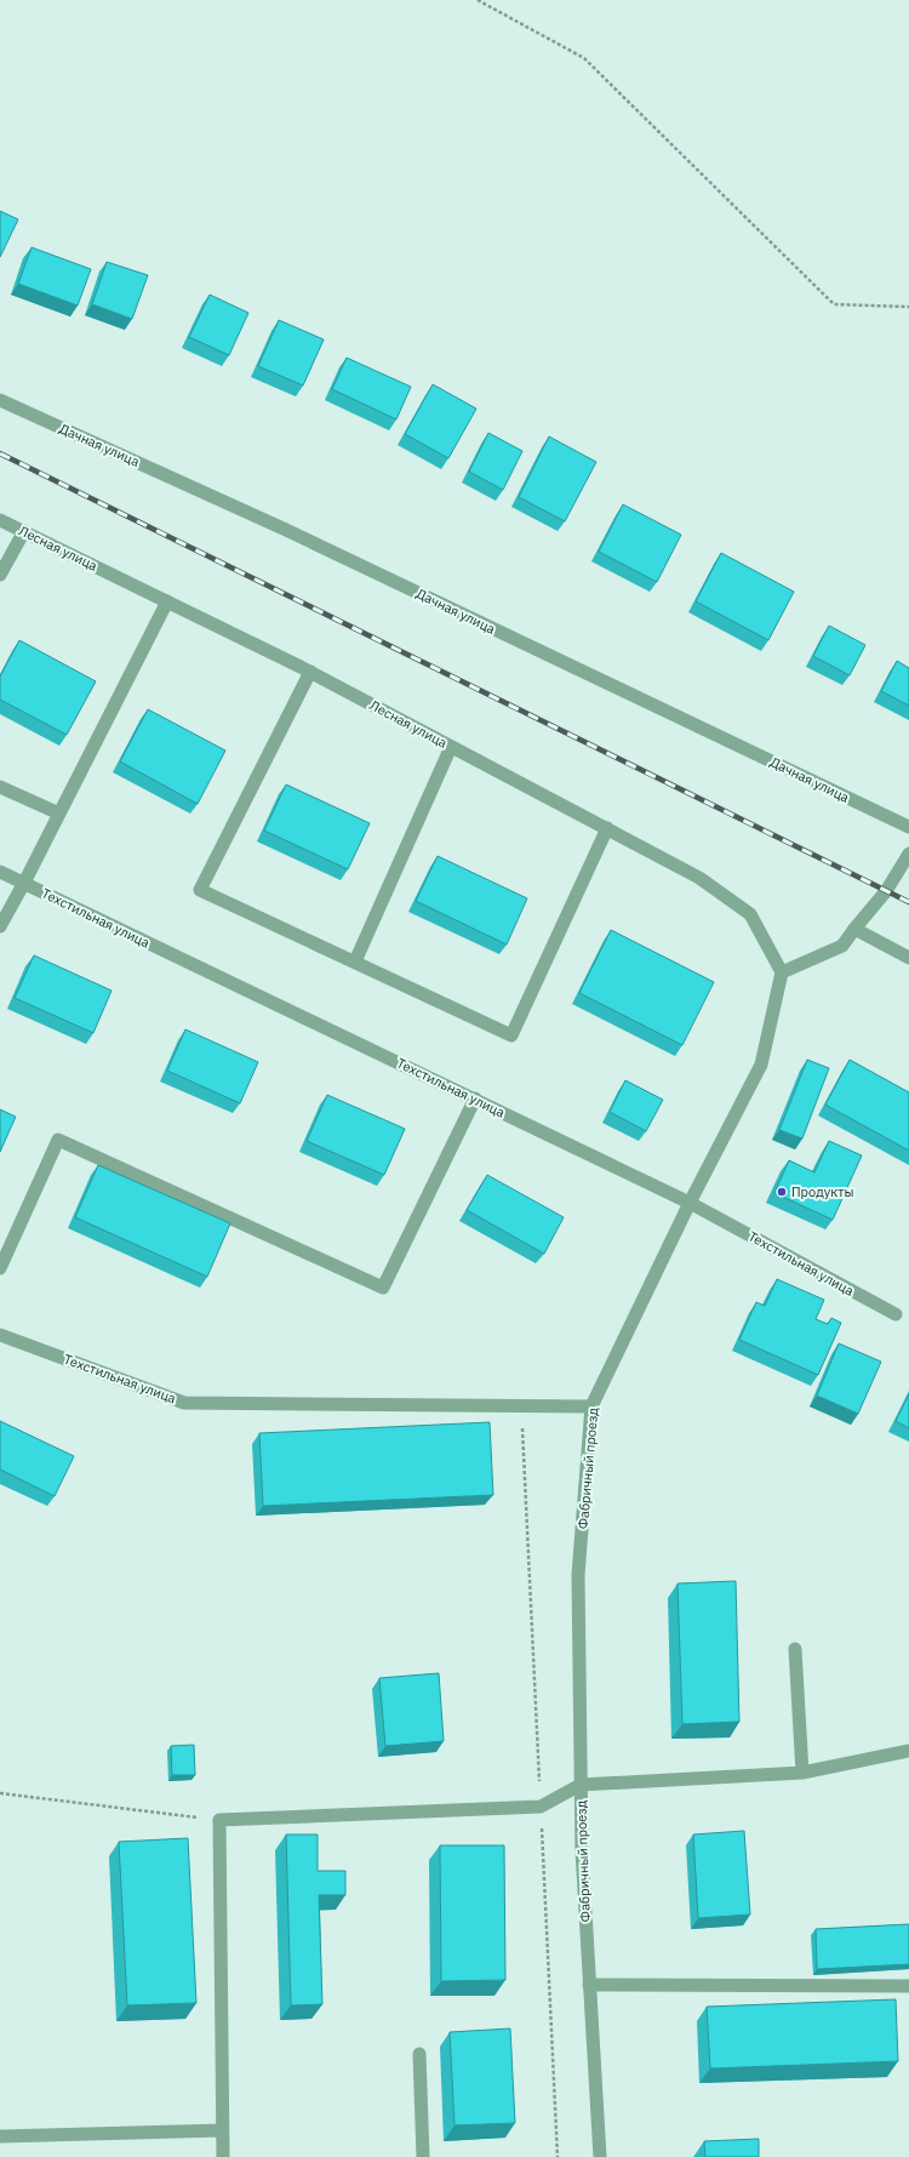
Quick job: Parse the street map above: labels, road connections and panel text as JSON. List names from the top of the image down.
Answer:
{
  "streets": {
    "street": [
      "Дачная улица",
      "Лесная улица",
      "Техстильная улица",
      "Фабричный проезд"
    ]
  },
  "crossings": [
    ["Лесная улица", "Фабричный проезд"],
    ["Техстильная улица", "Фабричный проезд"]
  ],
  "places": ["Продукты"]
}
